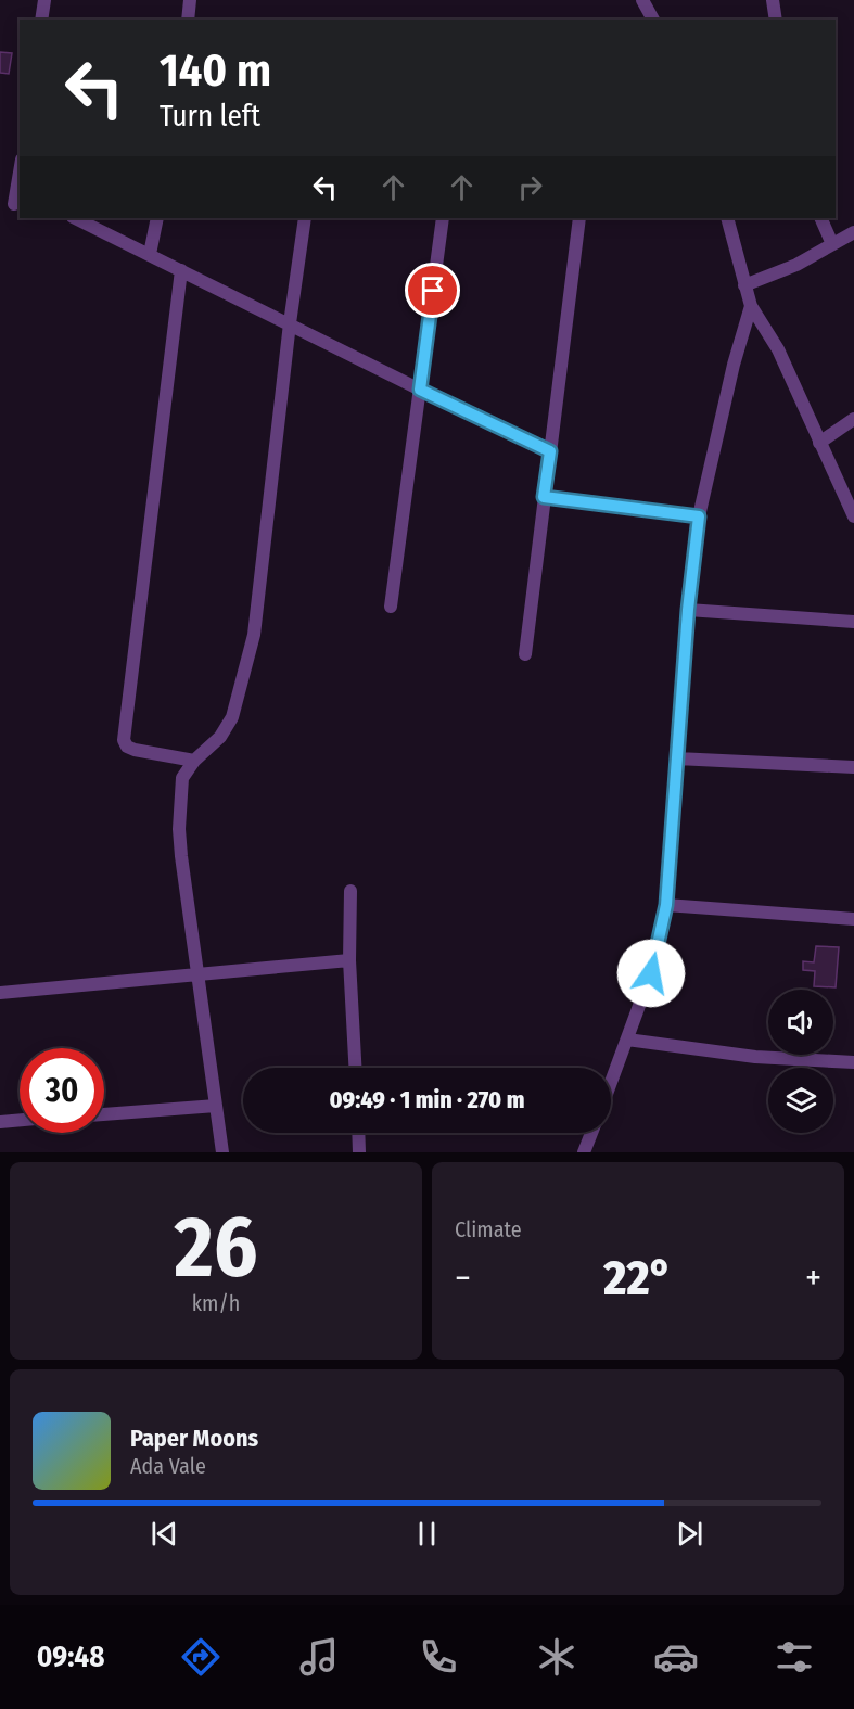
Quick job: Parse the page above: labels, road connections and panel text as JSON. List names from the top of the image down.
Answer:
{
  "page": {
    "turn": ["140 m", "Turn left"],
    "limit": "30",
    "trip": "09:49 · 1 min · 270 m",
    "tile": [
      ["26", "km/h"],
      "Climate"
    ],
    "heat": ["−", "22°", "+"],
    "song": ["Paper Moons", "Ada Vale"],
    "tabs": "09:48"
  }
}
